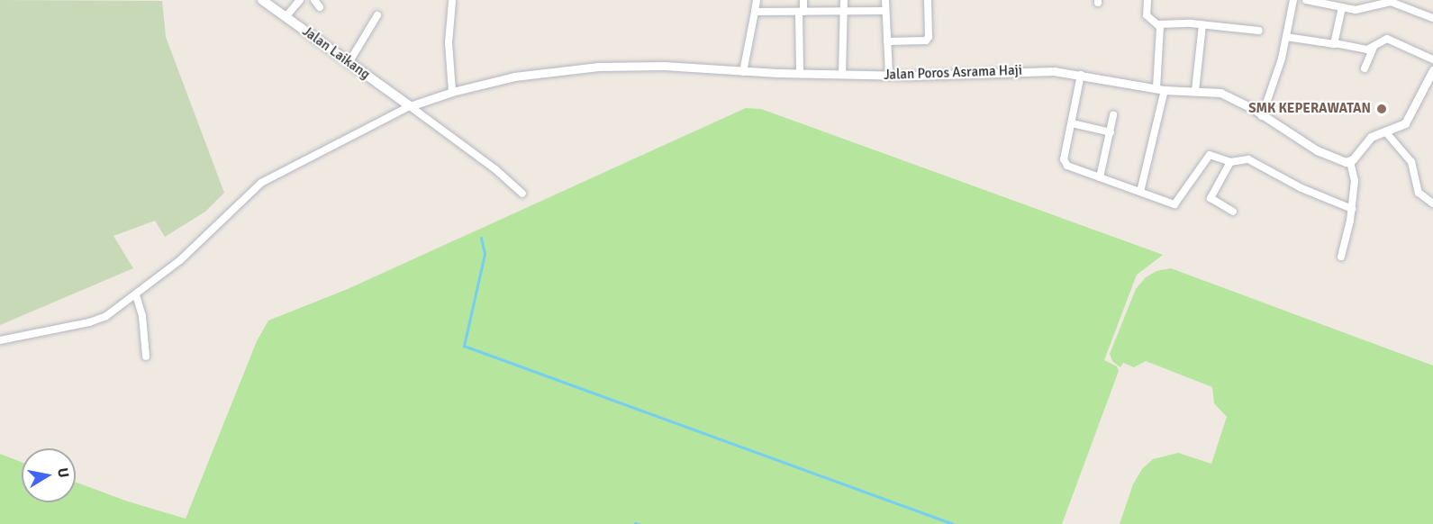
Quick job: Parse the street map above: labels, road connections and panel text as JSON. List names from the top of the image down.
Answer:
{
  "streets": {
    "main road": ["Jalan Laikang"],
    "street": ["Jalan Poros Asrama Haji"]
  },
  "crossings": [
    ["Jalan Laikang", "Jalan Poros Asrama Haji"]
  ],
  "places": ["SMK KEPERAWATAN"],
  "north": "right"
}
